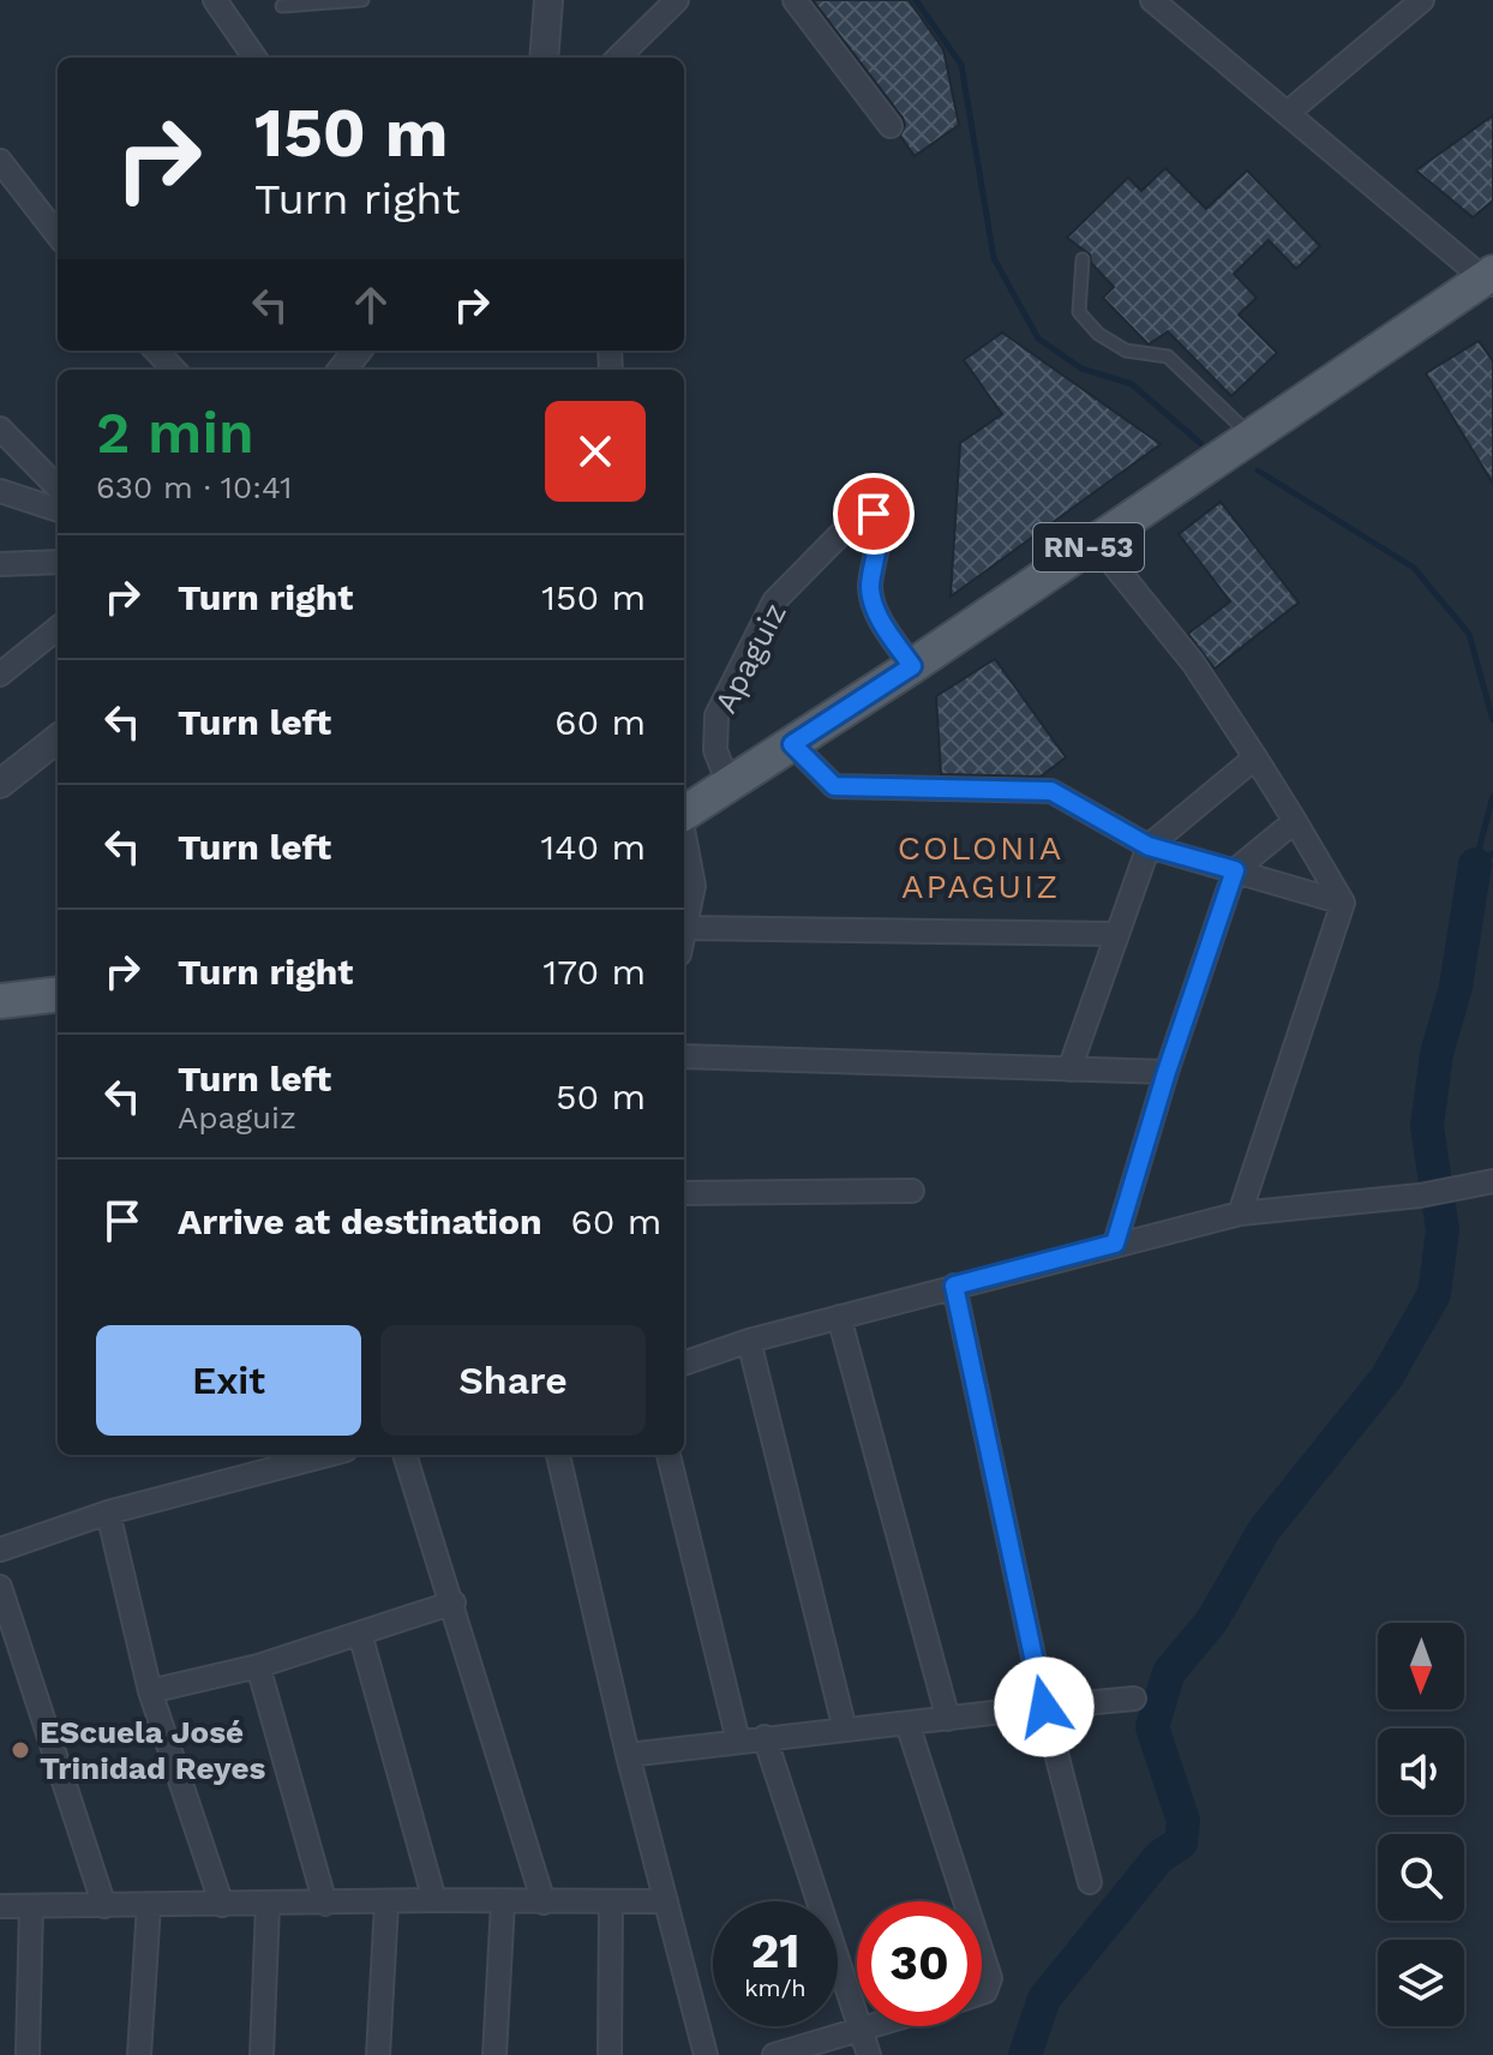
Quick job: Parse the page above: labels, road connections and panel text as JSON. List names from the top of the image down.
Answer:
{
  "streets": {
    "main road": ["RN-53"],
    "street": ["Apaguiz"]
  },
  "crossings": [
    ["RN-53", "Apaguiz"]
  ],
  "districts": ["COLONIA APAGUIZ"],
  "places": ["EScuela José Trinidad Reyes"],
  "north": "bottom",
  "page": {
    "turn": ["150 m", "Turn right"],
    "heading": ["2 min", "630 m · 10:41"],
    "list": [
      {
        "name": "Turn right",
        "value": "150 m"
      },
      {
        "name": "Turn left",
        "value": "60 m"
      },
      {
        "name": "Turn left",
        "value": "140 m"
      },
      {
        "name": "Turn right",
        "value": "170 m"
      },
      {
        "name": "Turn left",
        "note": "Apaguiz",
        "value": "50 m"
      },
      {
        "name": "Arrive at destination",
        "value": "60 m"
      }
    ],
    "buttons": ["Exit", "Share"],
    "speed": "21 km/h",
    "limit": "30"
  }
}
